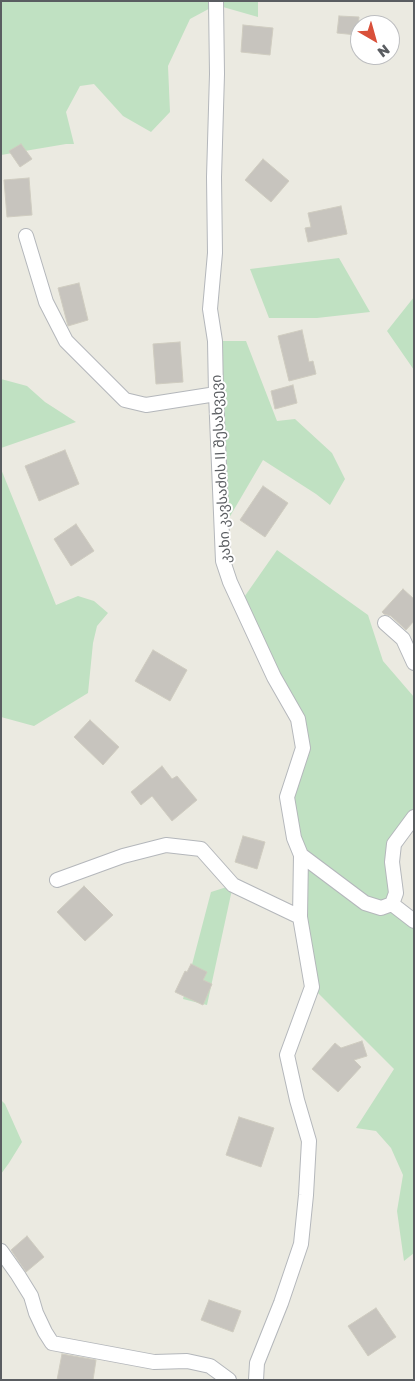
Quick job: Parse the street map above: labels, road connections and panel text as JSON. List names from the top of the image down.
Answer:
{
  "streets": {
    "street": ["კახი კავსაძის II შესახვევი"]
  },
  "north": "bottom right"
}
